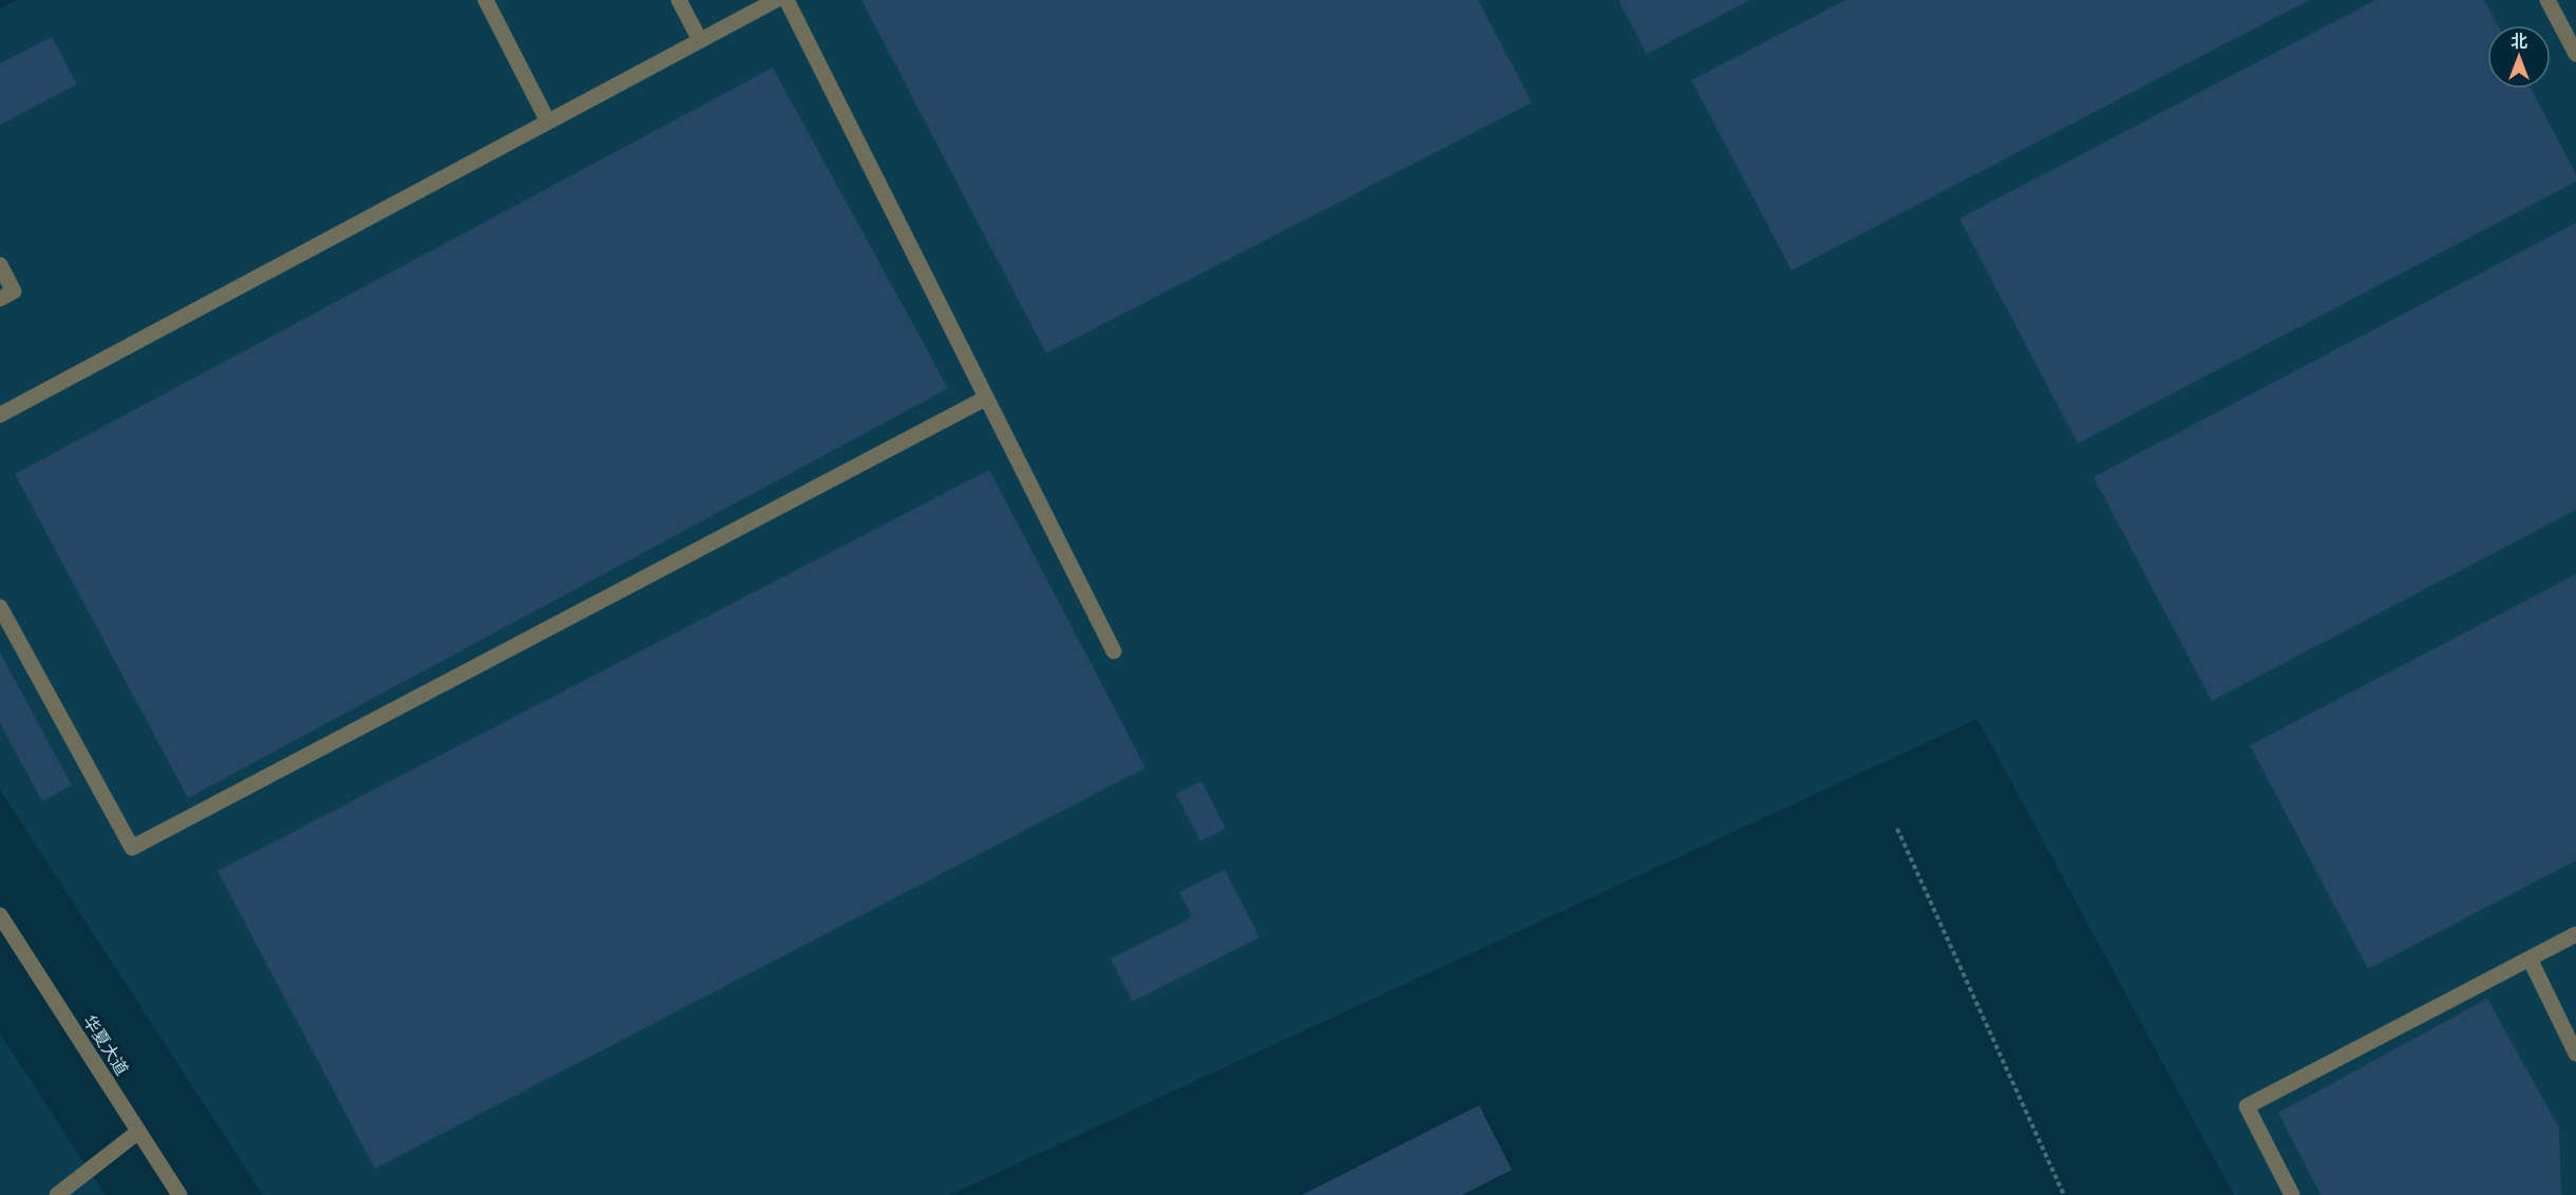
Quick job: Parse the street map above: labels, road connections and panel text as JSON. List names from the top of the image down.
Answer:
{
  "streets": {
    "street": ["华夏大道"]
  },
  "north": "top"
}
